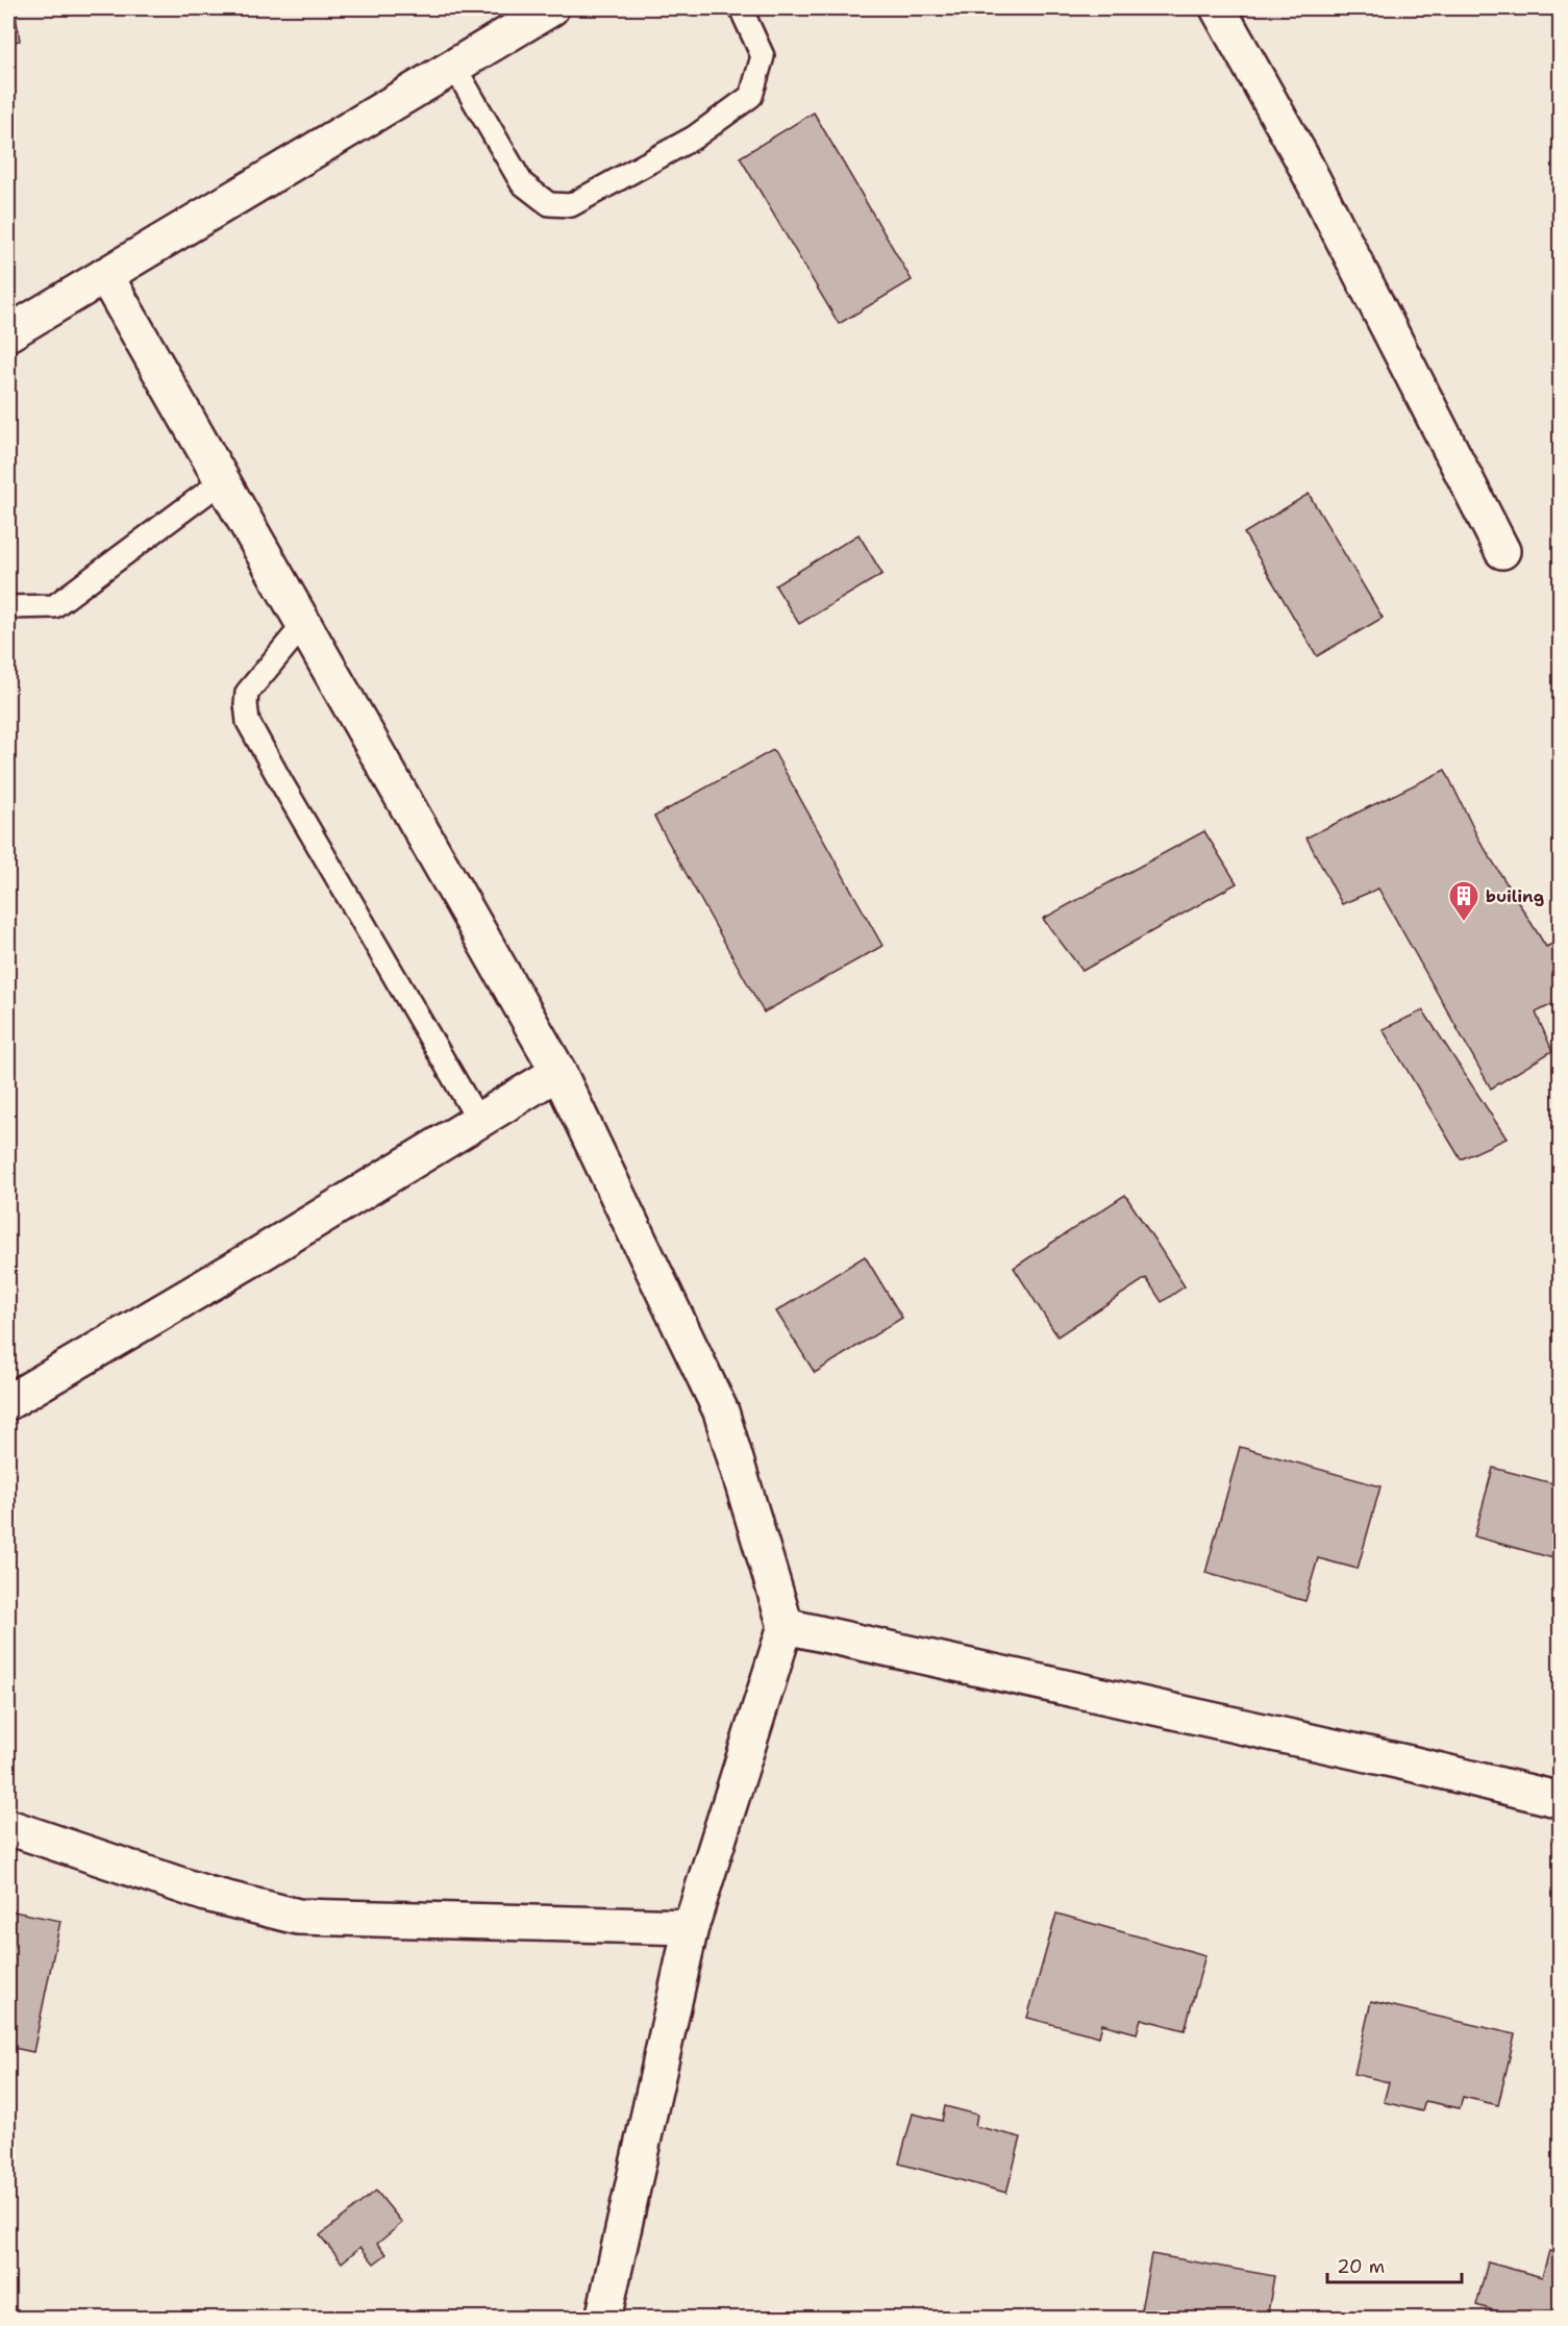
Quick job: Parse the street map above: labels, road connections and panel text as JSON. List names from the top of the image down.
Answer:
{
  "places": {
    "building": ["builing"]
  },
  "scale_bar": "20 m"
}
